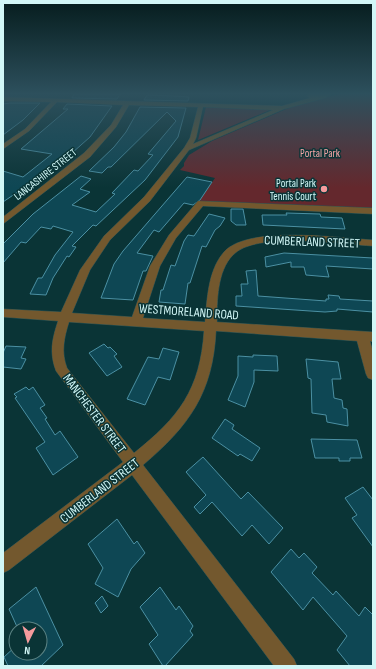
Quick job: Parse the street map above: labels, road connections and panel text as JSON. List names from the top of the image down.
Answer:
{
  "streets": {
    "street": [
      "LANCASHIRE STREET",
      "CUMBERLAND STREET",
      "WESTMORELAND ROAD",
      "MANCHESTER STREET"
    ]
  },
  "crossings": [
    ["CUMBERLAND STREET", "WESTMORELAND ROAD"],
    ["CUMBERLAND STREET", "MANCHESTER STREET"],
    ["WESTMORELAND ROAD", "MANCHESTER STREET"]
  ],
  "parks": ["Portal Park"],
  "places": ["Portal Park Tennis Court"],
  "north": "bottom"
}
